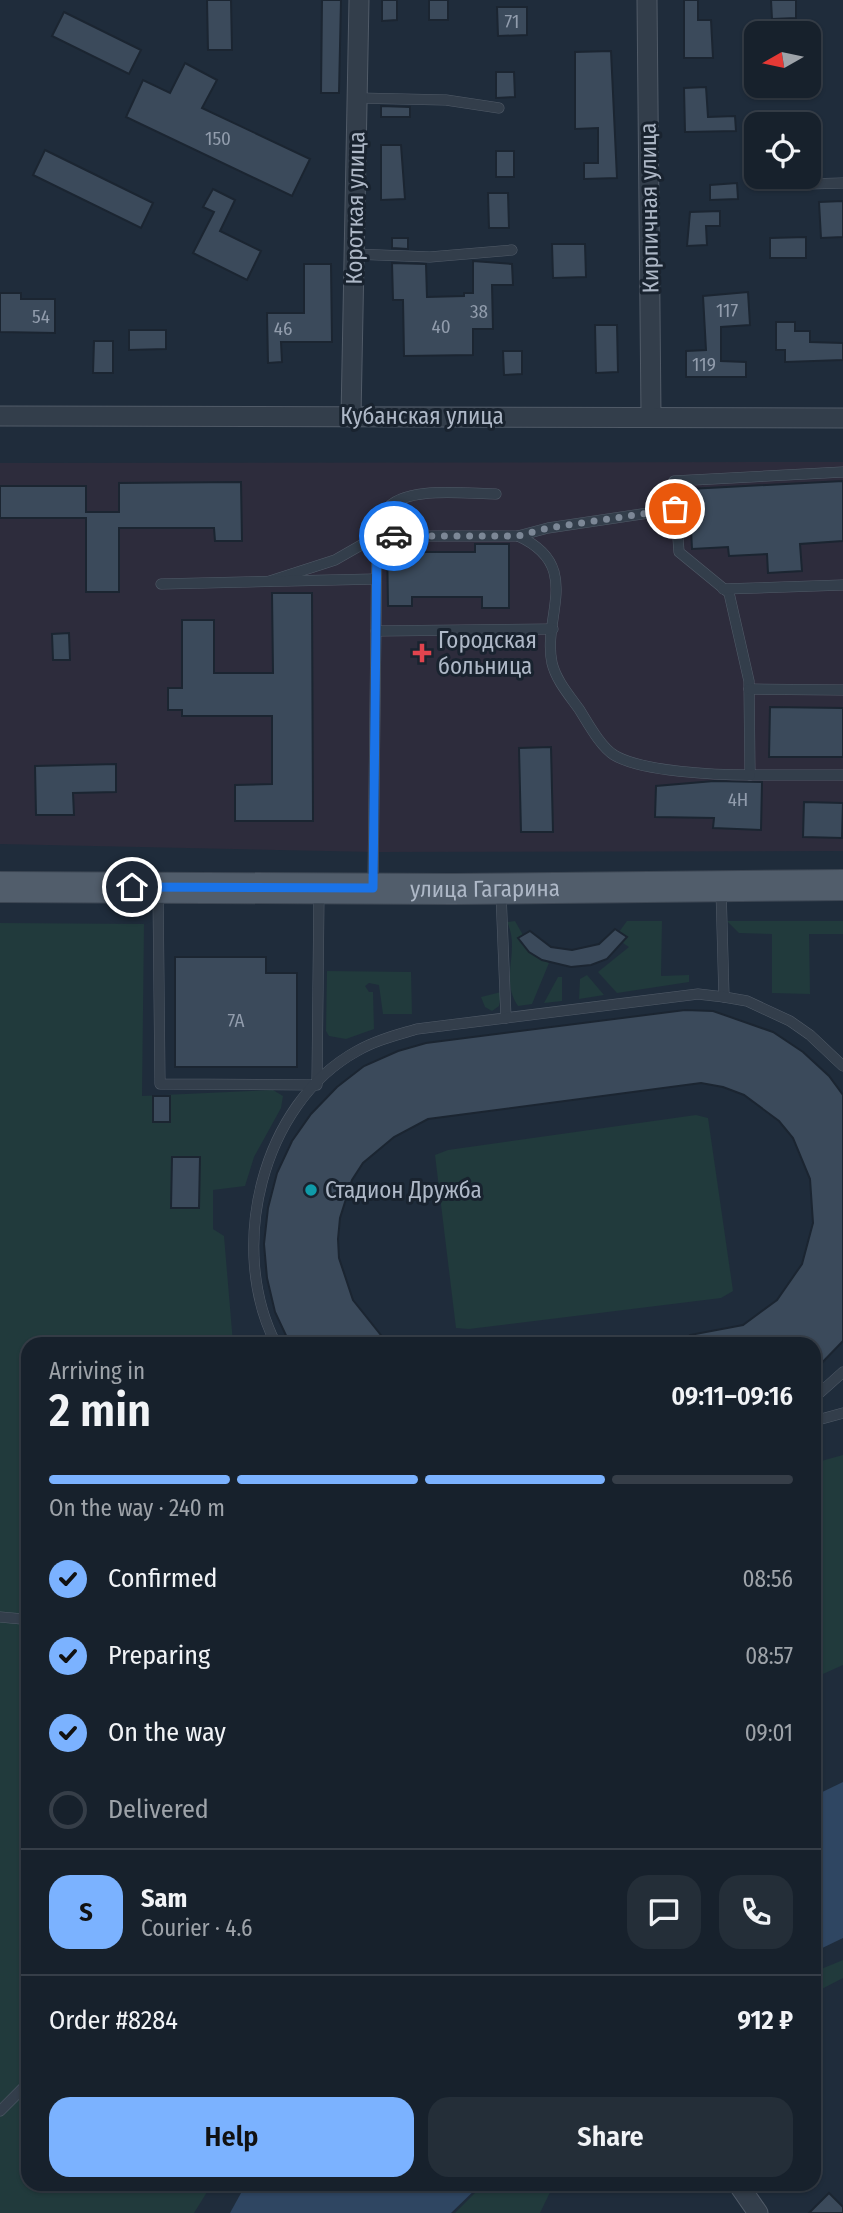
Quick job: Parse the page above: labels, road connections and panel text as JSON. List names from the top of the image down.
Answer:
{
  "streets": {
    "main road": ["улица Гагарина"],
    "street": ["Короткая улица", "Кирпичная улица", "Кубанская улица"]
  },
  "crossings": [
    ["Короткая улица", "Кубанская улица"],
    ["Кирпичная улица", "Кубанская улица"]
  ],
  "places": {
    "health": ["Городская больница"],
    "other": ["Стадион Дружба"]
  },
  "house_numbers": [
    "71",
    "150",
    "117",
    "38",
    "54",
    "40",
    "46",
    "119",
    "4Н",
    "7А"
  ],
  "north": "left",
  "page": {
    "heading": ["2 min", "Arriving in", "09:11–09:16"],
    "panel": [
      "Sam",
      "Courier · 4.6",
      "Order #8284",
      "912 ₽"
    ],
    "bar": "On the way · 240 m",
    "list": [
      ["Confirmed", "08:56"],
      ["Preparing", "08:57"],
      ["On the way", "09:01"],
      "Delivered"
    ],
    "round": "S",
    "buttons": ["Help", "Share"]
  }
}
